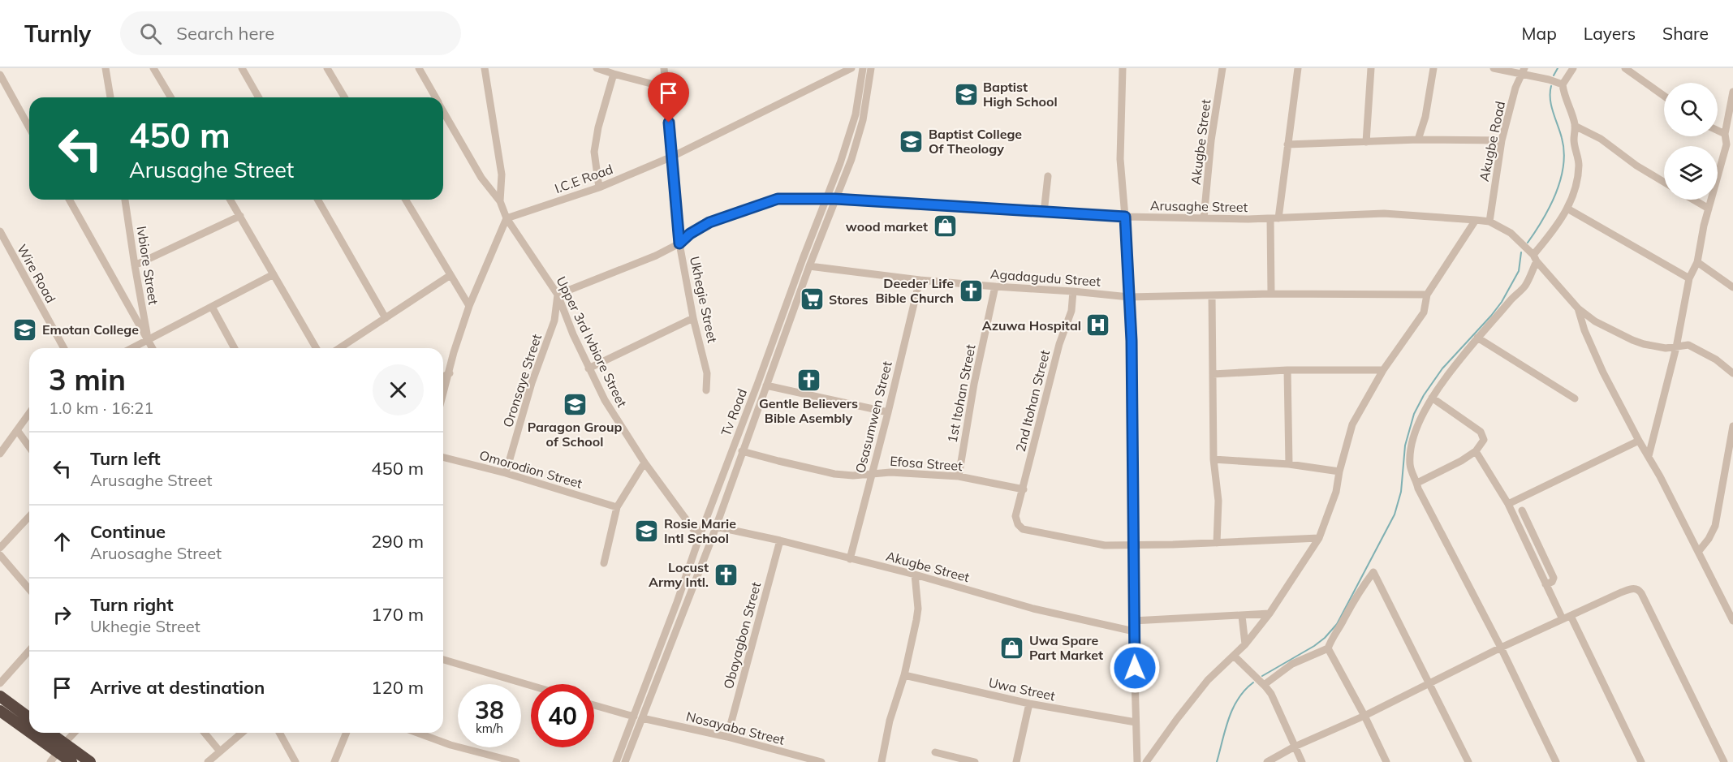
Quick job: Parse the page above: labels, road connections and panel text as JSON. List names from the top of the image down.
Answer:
{
  "streets": {
    "street": [
      "Akugbe Road",
      "Akugbe Street",
      "I.C.E Road",
      "Arusaghe Street",
      "Ivbiore Street",
      "Wire Road",
      "Agadagudu Street",
      "Ukhegie Street",
      "Upper 3rd Ivbiore Street",
      "Oronsaye Street",
      "1st Itohan Street",
      "2nd Itohan Street",
      "Tv Road",
      "Osasumwen Street",
      "Efosa Street",
      "Omorodion Street",
      "Obayagbon Street",
      "Uwa Street",
      "Nosayaba Street"
    ]
  },
  "crossings": [
    ["Akugbe Road", "Arusaghe Street"],
    ["Akugbe Street", "Arusaghe Street"],
    ["Akugbe Street", "Tv Road"],
    ["Akugbe Street", "Osasumwen Street"],
    ["Akugbe Street", "Obayagbon Street"],
    ["I.C.E Road", "Ukhegie Street"],
    ["I.C.E Road", "Upper 3rd Ivbiore Street"],
    ["Arusaghe Street", "Ukhegie Street"],
    ["Arusaghe Street", "Upper 3rd Ivbiore Street"],
    ["Arusaghe Street", "Oronsaye Street"],
    ["Arusaghe Street", "Tv Road"],
    ["Agadagudu Street", "1st Itohan Street"],
    ["Agadagudu Street", "2nd Itohan Street"],
    ["Agadagudu Street", "Tv Road"],
    ["Agadagudu Street", "Osasumwen Street"],
    ["Upper 3rd Ivbiore Street", "Oronsaye Street"],
    ["Upper 3rd Ivbiore Street", "Tv Road"],
    ["Oronsaye Street", "Omorodion Street"],
    ["1st Itohan Street", "Efosa Street"],
    ["2nd Itohan Street", "Efosa Street"],
    ["Tv Road", "Efosa Street"],
    ["Tv Road", "Nosayaba Street"],
    ["Osasumwen Street", "Efosa Street"],
    ["Obayagbon Street", "Nosayaba Street"]
  ],
  "places": {
    "school or university": [
      "Baptist High School",
      "Baptist College Of Theology",
      "Emotan College",
      "Paragon Group of School",
      "Rosie Marie Intl School"
    ],
    "shop": ["wood market", "Uwa Spare Part Market"],
    "church": ["Deeder Life Bible Church", "Gentle Believers Bible Asembly", "Locust Army Intl."],
    "supermarket": ["Stores"],
    "hospital": ["Azuwa Hospital"]
  },
  "page": {
    "header": "Turnly",
    "search": "Search here",
    "nav": ["Map", "Layers", "Share"],
    "turn": ["450 m", "Arusaghe Street"],
    "heading": ["3 min", "1.0 km · 16:21"],
    "list": [
      {
        "name": "Turn left",
        "note": "Arusaghe Street",
        "value": "450 m"
      },
      {
        "name": "Continue",
        "note": "Aruosaghe Street",
        "value": "290 m"
      },
      {
        "name": "Turn right",
        "note": "Ukhegie Street",
        "value": "170 m"
      },
      {
        "name": "Arrive at destination",
        "value": "120 m"
      }
    ],
    "speed": "38 km/h",
    "limit": "40"
  }
}
